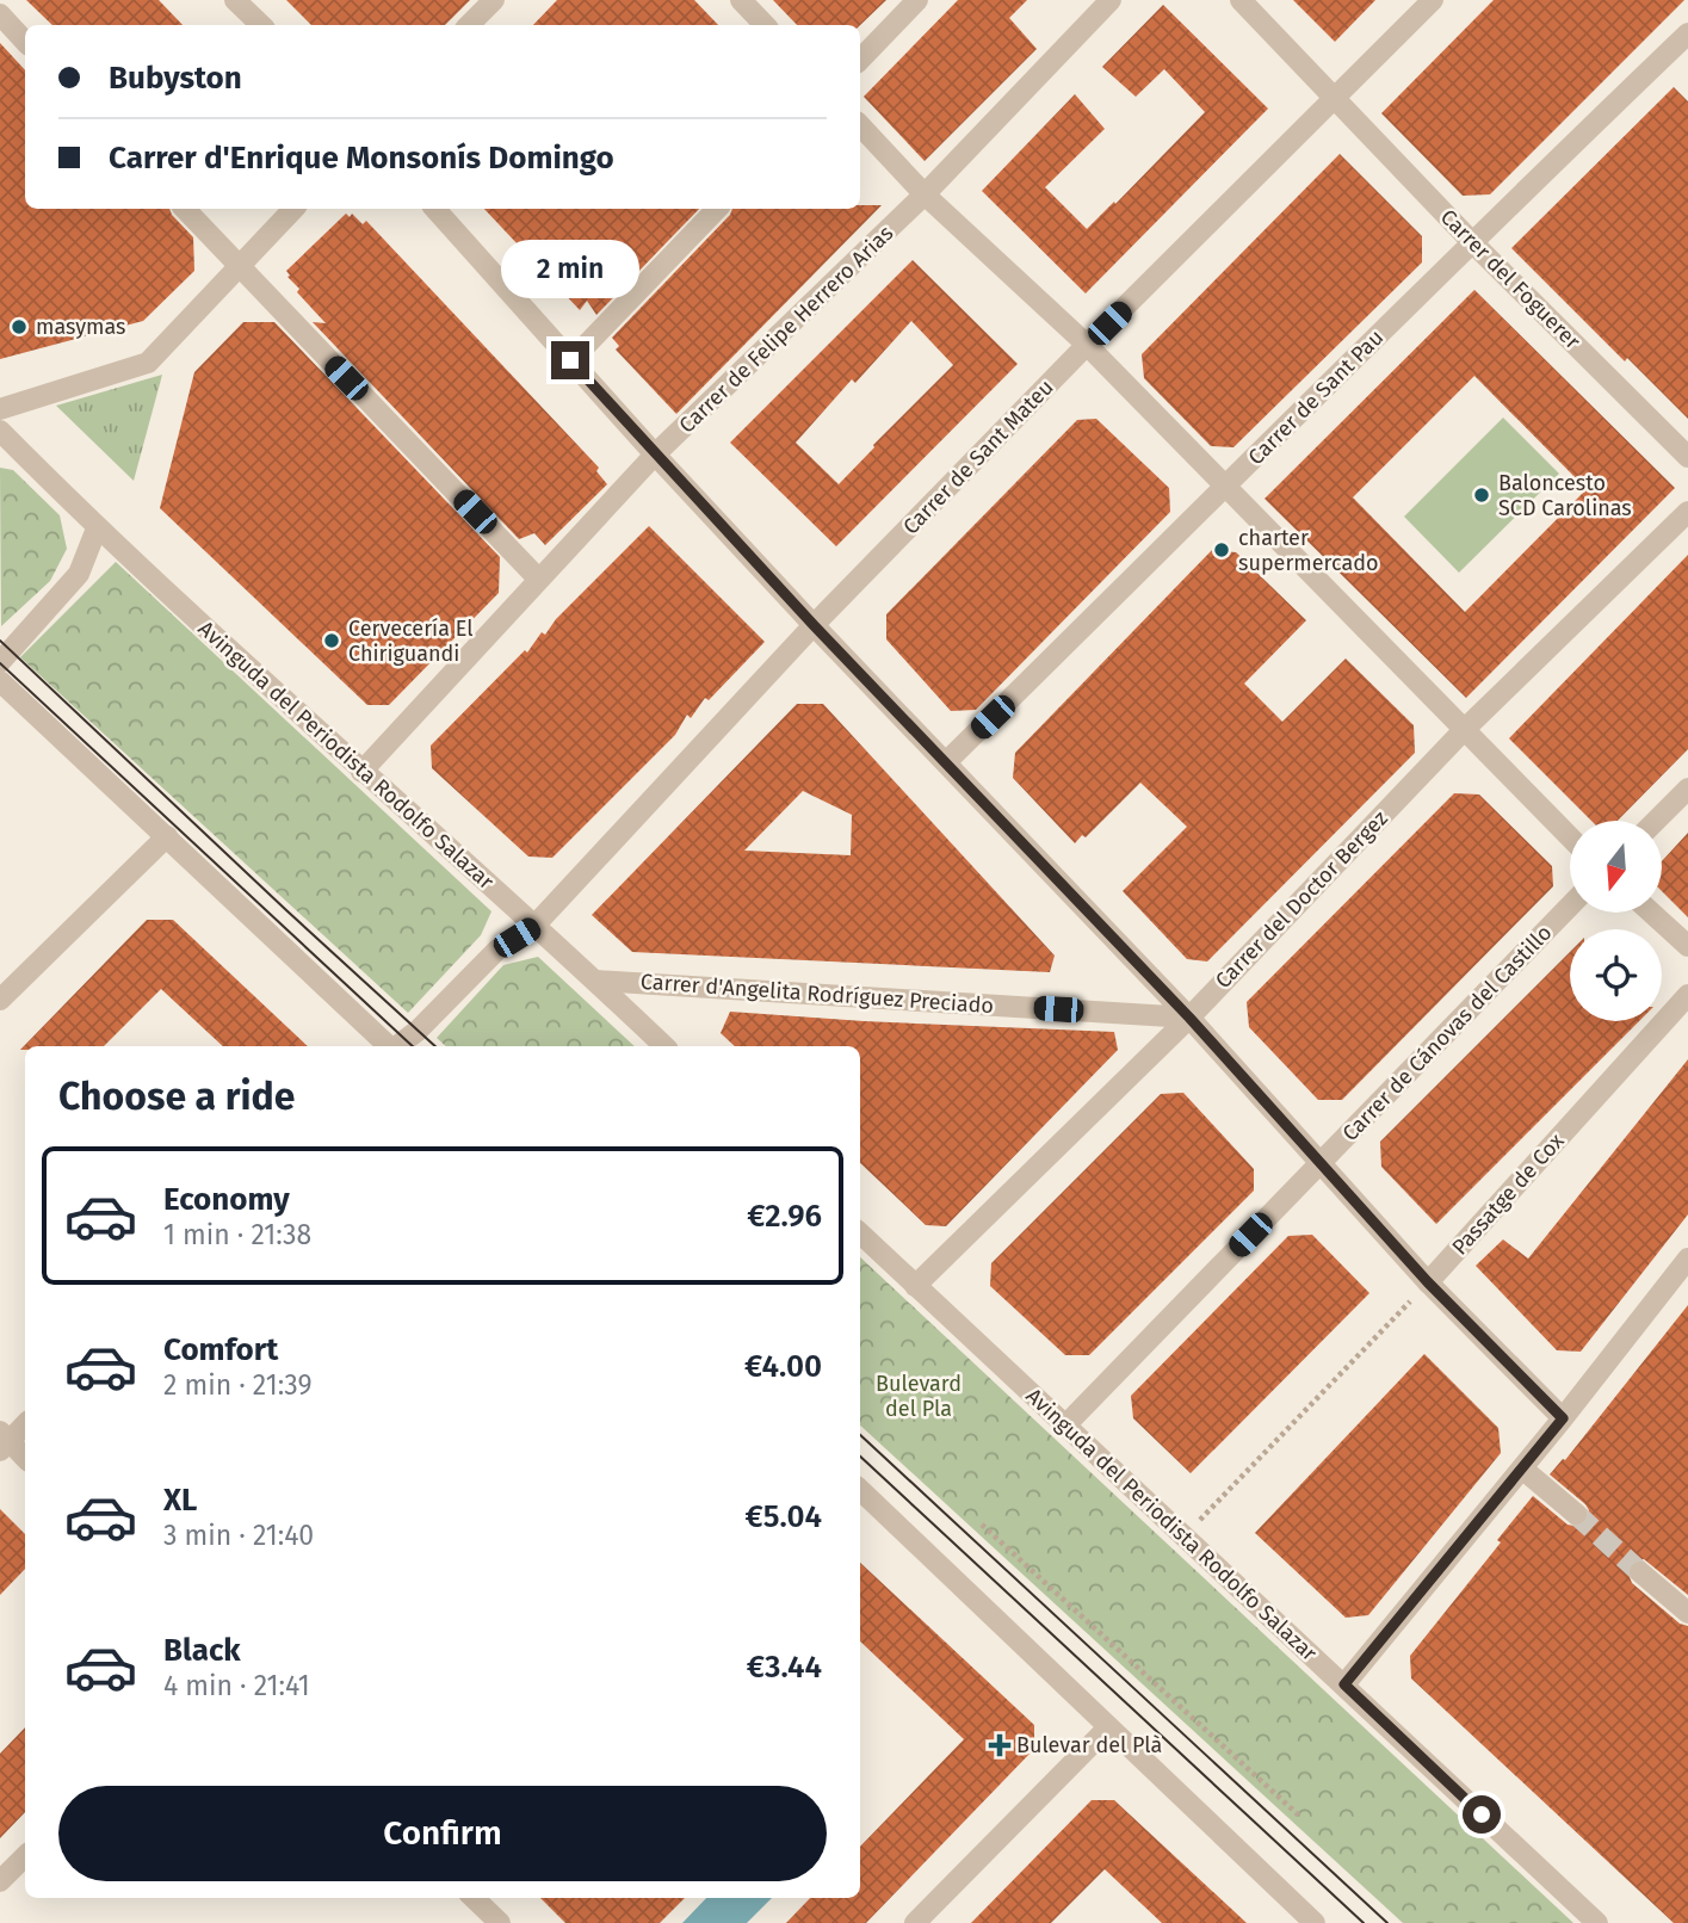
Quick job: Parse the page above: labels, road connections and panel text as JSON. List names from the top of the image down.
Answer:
{
  "streets": {
    "street": [
      "Carrer del Foguerer",
      "Carrer de Felipe Herrero Arias",
      "Carrer de Sant Pau",
      "Carrer de Sant Mateu",
      "Avinguda del Periodista Rodolfo Salazar",
      "Carrer del Doctor Bergez",
      "Carrer d'Angelita Rodríguez Preciado",
      "Carrer de Cánovas del Castillo",
      "Passatge de Cox"
    ]
  },
  "crossings": [
    ["Carrer del Foguerer", "Carrer de Sant Pau"],
    ["Carrer del Foguerer", "Carrer de Sant Mateu"],
    ["Carrer de Felipe Herrero Arias", "Avinguda del Periodista Rodolfo Salazar"],
    ["Carrer de Sant Mateu", "Avinguda del Periodista Rodolfo Salazar"],
    ["Avinguda del Periodista Rodolfo Salazar", "Carrer del Doctor Bergez"],
    ["Avinguda del Periodista Rodolfo Salazar", "Carrer d'Angelita Rodríguez Preciado"],
    ["Avinguda del Periodista Rodolfo Salazar", "Carrer de Cánovas del Castillo"],
    ["Carrer del Doctor Bergez", "Carrer d'Angelita Rodríguez Preciado"]
  ],
  "parks": ["Bulevard del Pla"],
  "places": {
    "other": [
      "masymas",
      "Baloncesto SCD Carolinas",
      "charter supermercado",
      "Cervecería El Chiriguandi"
    ],
    "health": ["Bulevar del Plà"]
  },
  "north": "bottom",
  "page": {
    "banner": ["Bubyston", "Carrer d'Enrique Monsonís Domingo"],
    "bubble": "2 min",
    "heading": "Choose a ride",
    "list": [
      {
        "name": "Economy",
        "note": "1 min · 21:38",
        "value": "€2.96"
      },
      {
        "name": "Comfort",
        "note": "2 min · 21:39",
        "value": "€4.00"
      },
      {
        "name": "XL",
        "note": "3 min · 21:40",
        "value": "€5.04"
      },
      {
        "name": "Black",
        "note": "4 min · 21:41",
        "value": "€3.44"
      }
    ],
    "buttons": "Confirm"
  }
}
